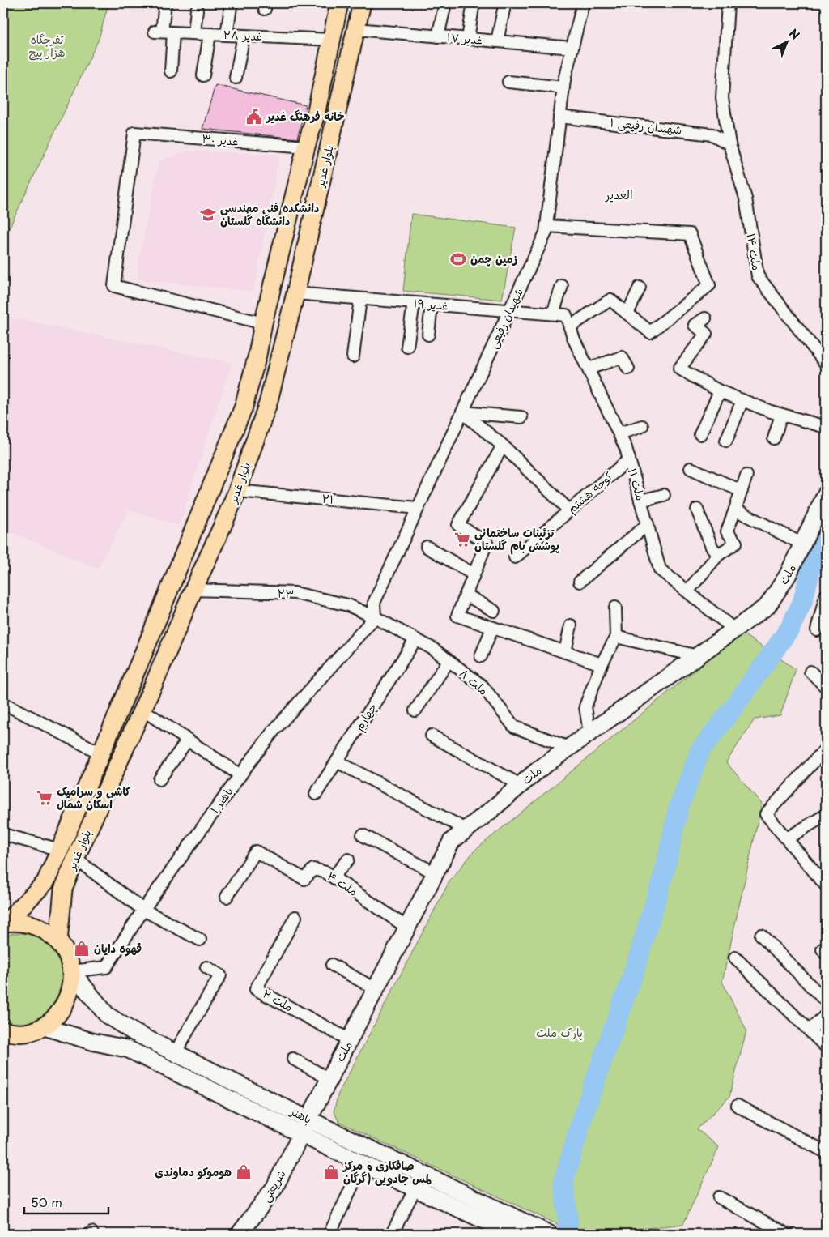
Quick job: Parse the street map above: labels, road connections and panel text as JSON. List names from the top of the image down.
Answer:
{
  "streets": {
    "main road": [
      "بلوار غدیر",
      "ملت",
      "باهنر",
      "شریعتی"
    ],
    "street": [
      "۲۸ غدیر",
      "۱۷ غدیر",
      "۱ شهیدان رفیعی",
      "غدیر ۳۰",
      "۱۴ ملت",
      "۱۹ غدیر",
      "شهیدان رفیعی",
      "۱۱ ملت",
      "کوچه هشتم",
      "۲۱",
      "۲۳",
      "۸ ملت",
      "چهارم",
      "باهنر ۱",
      "۴ ملت",
      "۲ ملت"
    ]
  },
  "crossings": [
    ["۲۸ غدیر", "بلوار غدیر"],
    ["۱۷ غدیر", "بلوار غدیر"],
    ["۱۷ غدیر", "شهیدان رفیعی"],
    ["۱ شهیدان رفیعی", "۱۴ ملت"],
    ["۱ شهیدان رفیعی", "شهیدان رفیعی"],
    ["غدیر ۳۰", "بلوار غدیر"],
    ["بلوار غدیر", "۱۹ غدیر"],
    ["بلوار غدیر", "۲۱"],
    ["بلوار غدیر", "۲۳"],
    ["۱۹ غدیر", "شهیدان رفیعی"],
    ["۱۹ غدیر", "۱۱ ملت"],
    ["شهیدان رفیعی", "۲۱"],
    ["شهیدان رفیعی", "۲۳"],
    ["شهیدان رفیعی", "۸ ملت"],
    ["شهیدان رفیعی", "باهنر ۱"],
    ["۱۱ ملت", "کوچه هشتم"],
    ["۱۱ ملت", "ملت"],
    ["ملت", "۸ ملت"],
    ["ملت", "۴ ملت"],
    ["ملت", "۲ ملت"],
    ["ملت", "باهنر"],
    ["ملت", "شریعتی"],
    ["۲۳", "۸ ملت"],
    ["۲۳", "باهنر ۱"],
    ["۸ ملت", "چهارم"],
    ["۸ ملت", "باهنر ۱"],
    ["باهنر ۱", "باهنر"],
    ["باهنر", "شریعتی"]
  ],
  "districts": ["الغدیر"],
  "parks": ["تفرجگاه هزار پیچ", "پارک ملت"],
  "places": {
    "public building": ["خانه فرهنگ غدیر"],
    "school or university": ["دانشکده فنی مهندسی دانشگاه گلستان"],
    "sports": ["زمین چمن"],
    "supermarket": ["تزئینات ساختمانی پوشش بام گلستان", "کاشی و سرامیک اسکان شمال"],
    "shop": ["قهوه دایان", "هوموکو دماوندی", "صافکاری و مرکز لمس جادویی (گرگان"]
  },
  "scale_bar": "50 m",
  "north": "top right"
}
